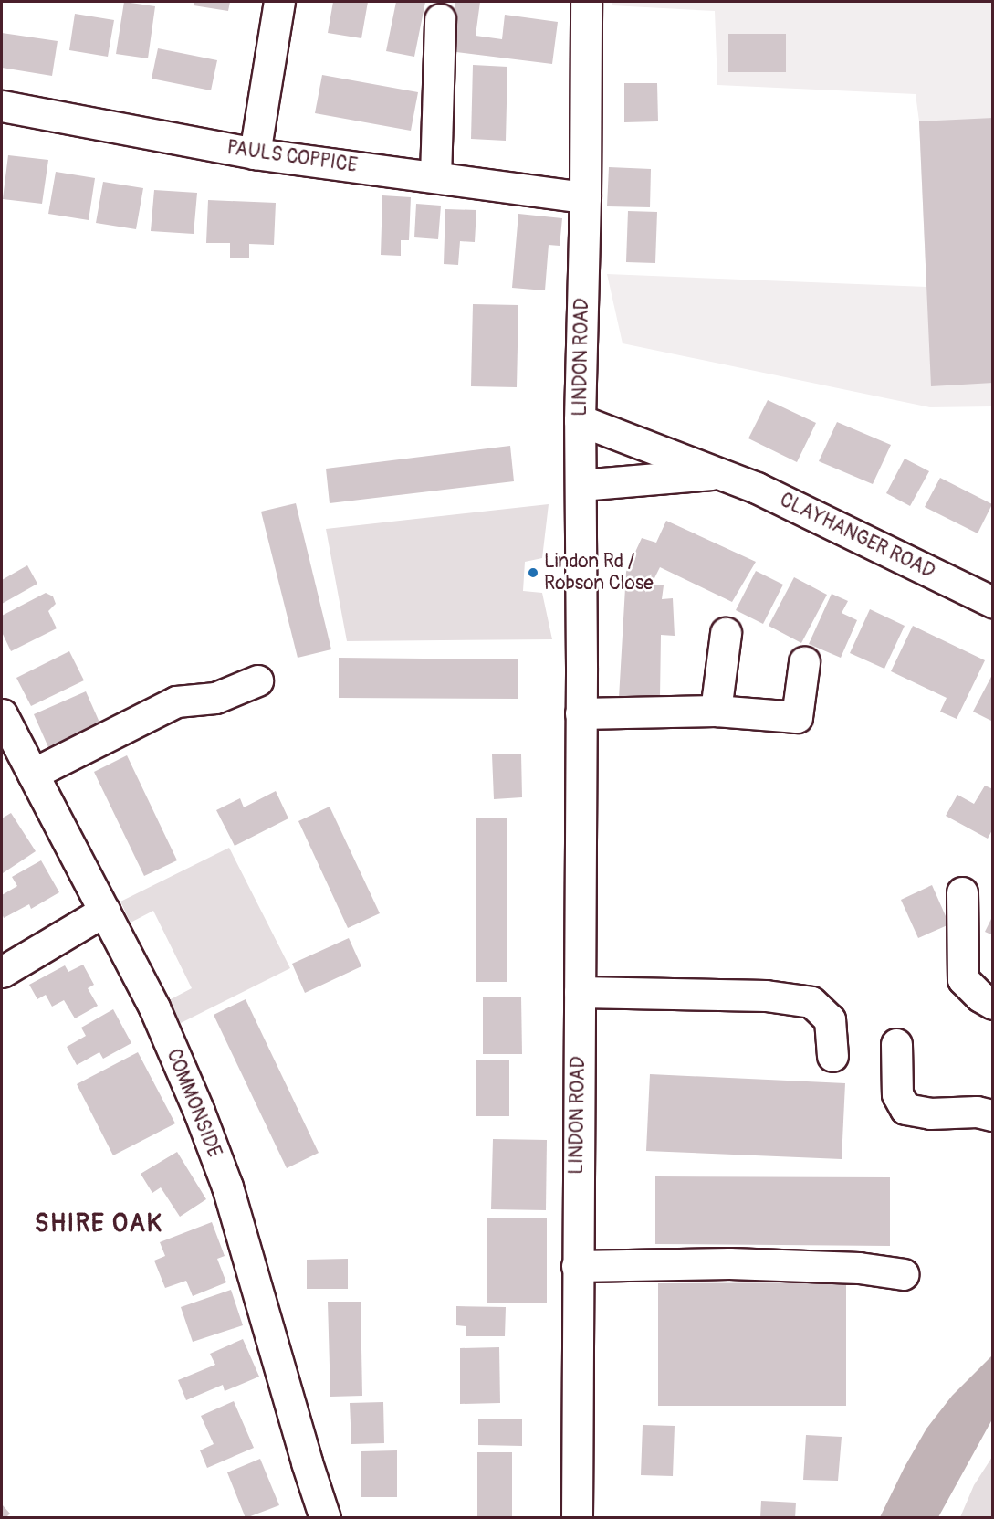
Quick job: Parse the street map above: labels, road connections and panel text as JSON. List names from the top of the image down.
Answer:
{
  "streets": {
    "street": [
      "PAULS COPPICE",
      "LINDON ROAD",
      "CLAYHANGER ROAD",
      "COMMONSIDE"
    ]
  },
  "crossings": [
    ["PAULS COPPICE", "LINDON ROAD"],
    ["LINDON ROAD", "CLAYHANGER ROAD"]
  ],
  "districts": ["SHIRE OAK"],
  "places": ["Lindon Rd / Robson Close"]
}
